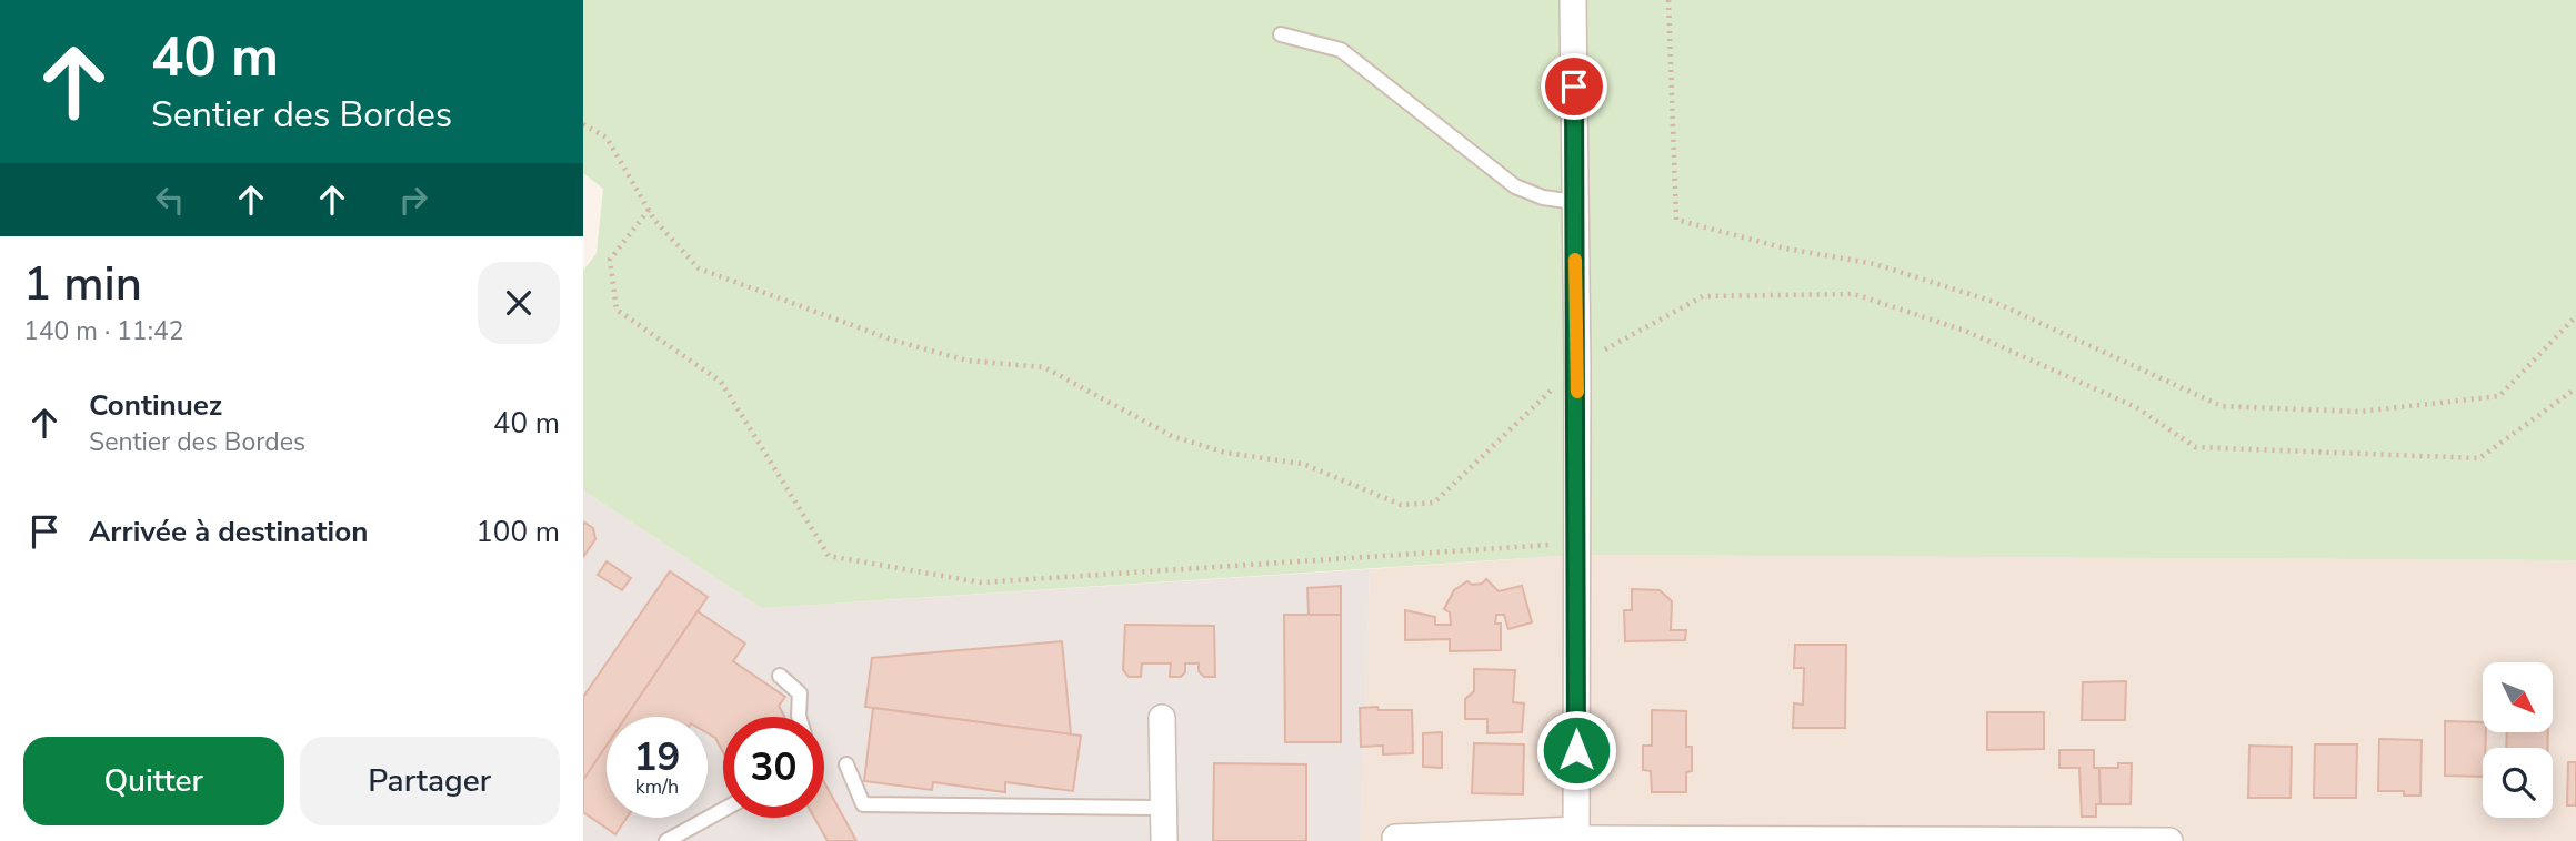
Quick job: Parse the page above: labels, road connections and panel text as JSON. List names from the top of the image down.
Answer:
{
  "north": "bottom right",
  "page": {
    "turn": ["40 m", "Sentier des Bordes"],
    "heading": ["1 min", "140 m · 11:42"],
    "list": [
      {
        "name": "Continuez",
        "note": "Sentier des Bordes",
        "value": "40 m"
      },
      {
        "name": "Arrivée à destination",
        "value": "100 m"
      }
    ],
    "speed": "19 km/h",
    "limit": "30",
    "buttons": ["Quitter", "Partager"]
  }
}
